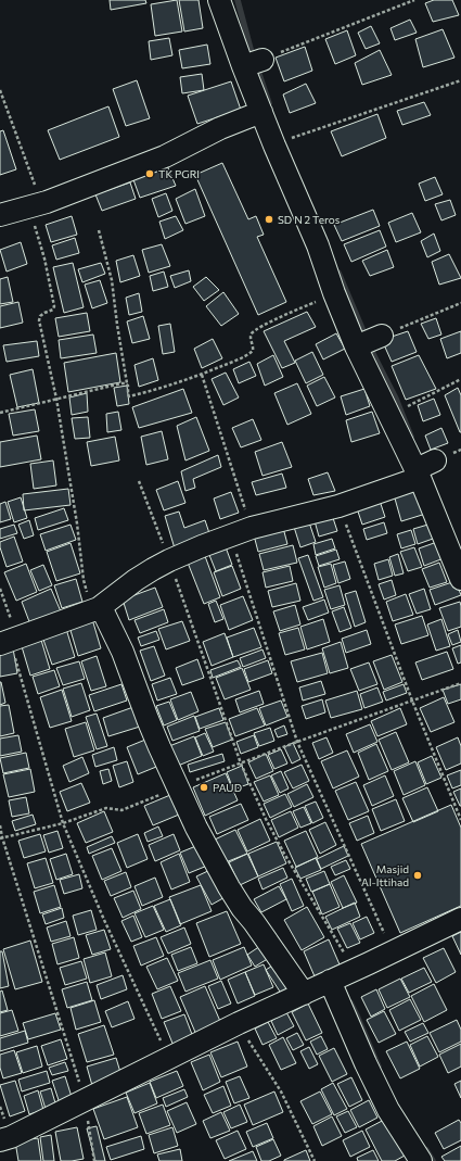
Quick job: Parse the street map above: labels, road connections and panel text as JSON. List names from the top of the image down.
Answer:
{
  "places": [
    "TK PGRI",
    "SD N 2 Teros",
    "PAUD",
    "Masjid Al-Ittihad"
  ]
}
